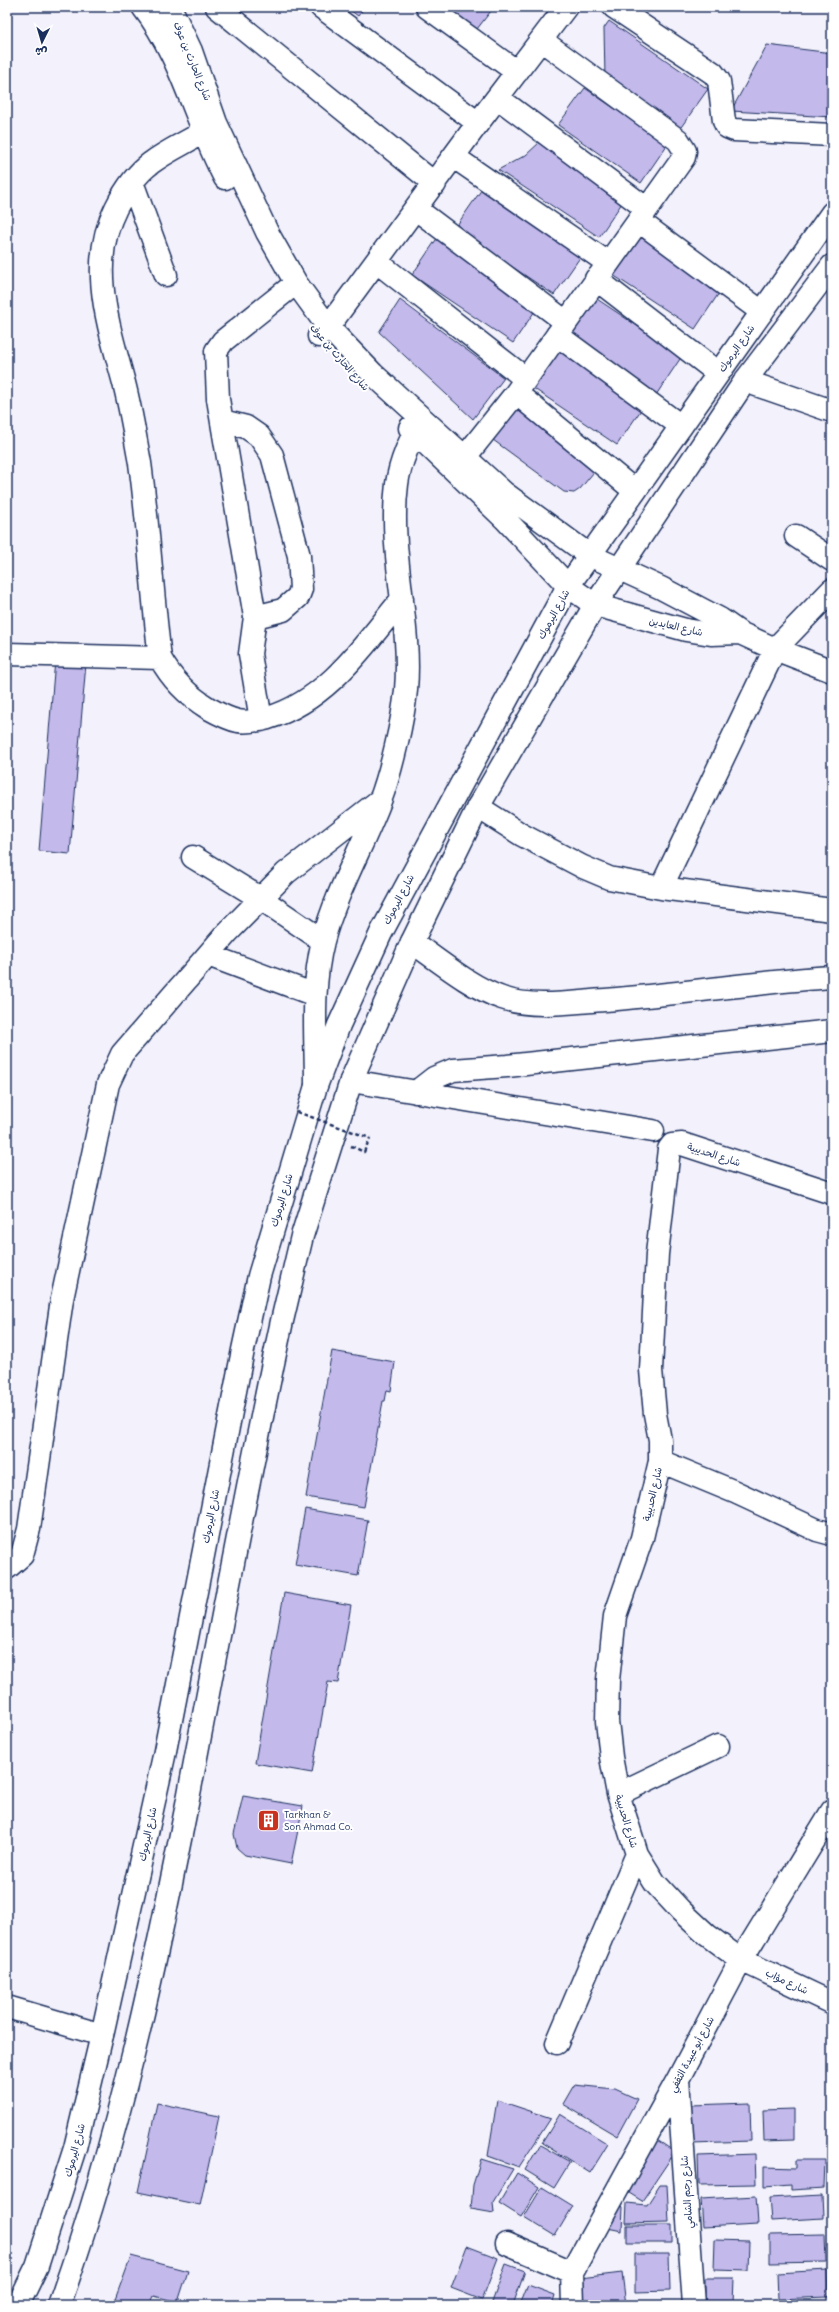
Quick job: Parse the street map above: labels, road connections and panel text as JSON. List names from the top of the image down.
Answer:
{
  "streets": {
    "main road": [
      "شارع الحارث بن عوف",
      "شارع اليرموك",
      "شارع العايدين",
      "شارع الحديبية",
      "شارع مؤاب",
      "شارع أبو عبيدة الثقفي",
      "شارع رجم الشامي"
    ]
  },
  "crossings": [
    ["شارع الحارث بن عوف", "شارع اليرموك"],
    ["شارع الحارث بن عوف", "شارع العايدين"],
    ["شارع الحديبية", "شارع مؤاب"],
    ["شارع الحديبية", "شارع أبو عبيدة الثقفي"],
    ["شارع مؤاب", "شارع أبو عبيدة الثقفي"],
    ["شارع أبو عبيدة الثقفي", "شارع رجم الشامي"]
  ],
  "places": {
    "building": ["Tarkhan & Son Ahmad Co."]
  },
  "north": "bottom"
}
